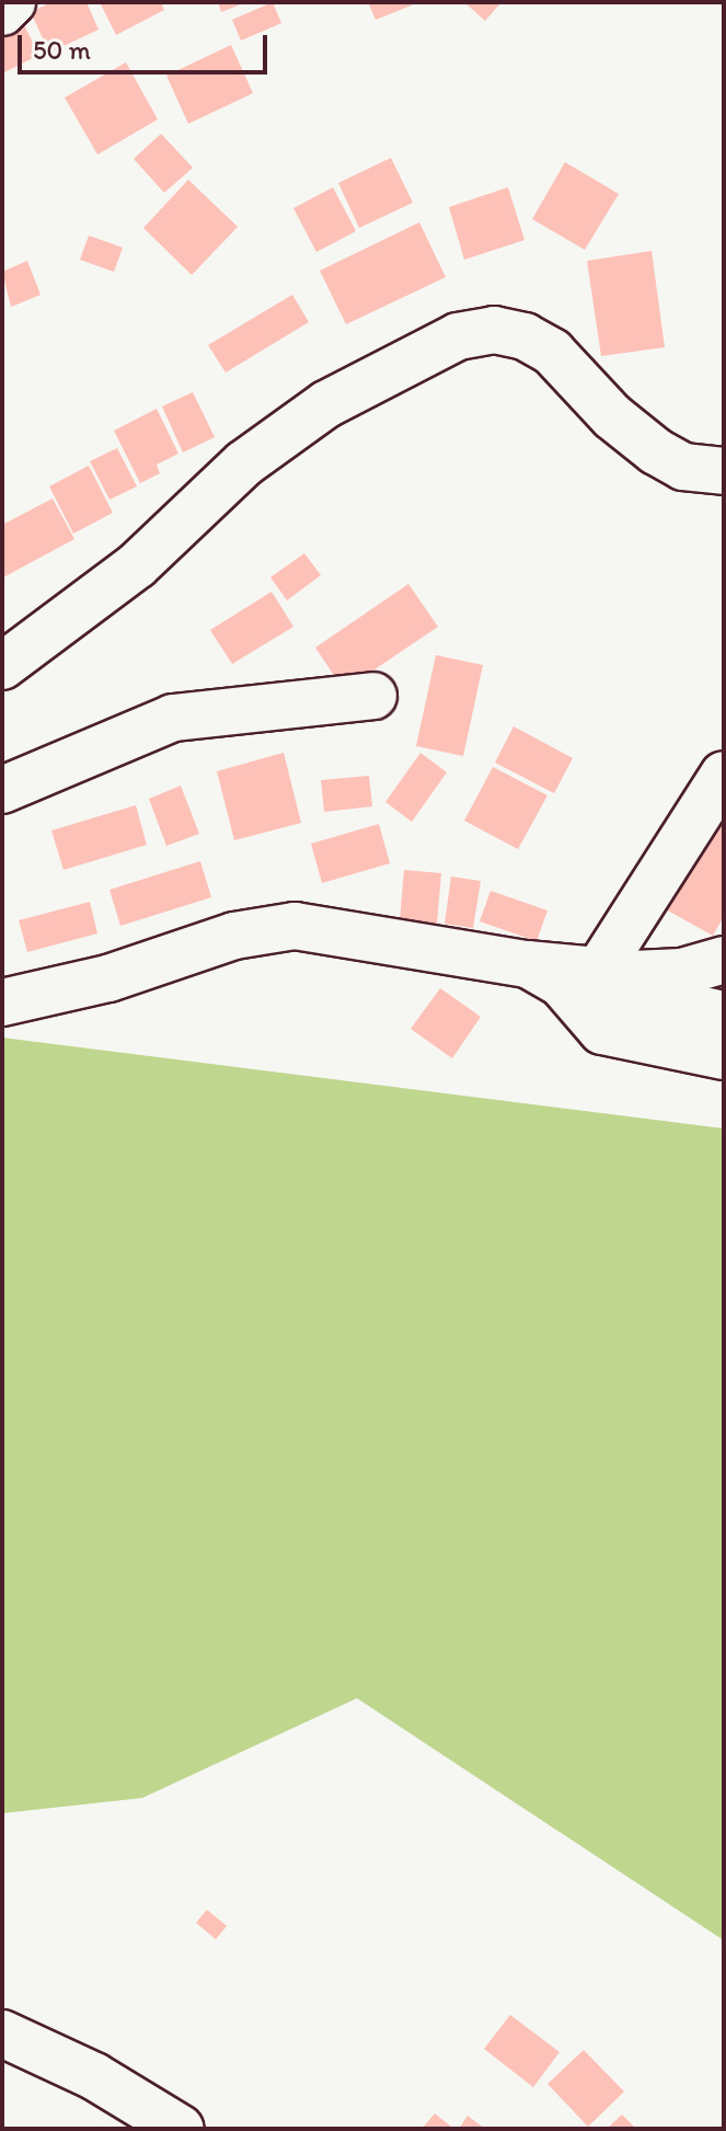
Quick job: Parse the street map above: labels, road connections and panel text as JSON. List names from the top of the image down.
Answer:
{
  "scale_bar": "50 m"
}
